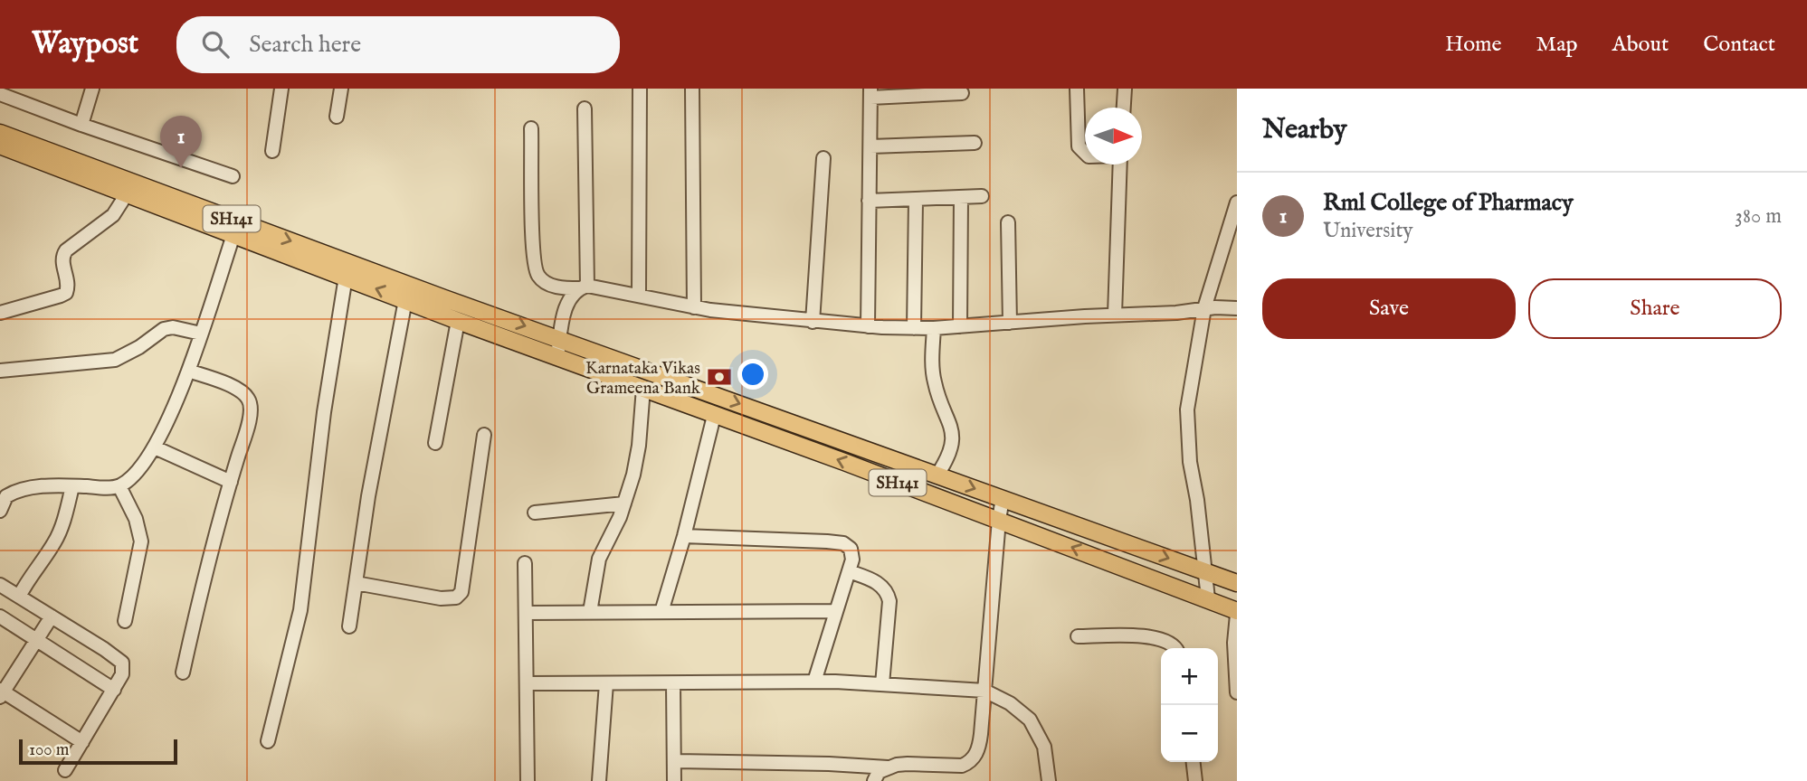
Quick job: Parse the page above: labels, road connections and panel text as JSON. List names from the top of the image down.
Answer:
{
  "streets": {
    "main road": ["SH141"]
  },
  "places": {
    "bank": ["Karnataka Vikas Grameena Bank"]
  },
  "scale_bar": "100 m",
  "north": "right",
  "page": {
    "header": "Waypost",
    "search": "Search here",
    "nav": [
      "Home",
      "Map",
      "About",
      "Contact"
    ],
    "heading": "Nearby",
    "pins": "1",
    "list": [
      {
        "mark": "1",
        "name": "Rml College of Pharmacy",
        "note": "University",
        "value": "380 m"
      }
    ],
    "buttons": ["Save", "Share"],
    "map_buttons": ["+", "−"],
    "scale": "100 m"
  }
}
